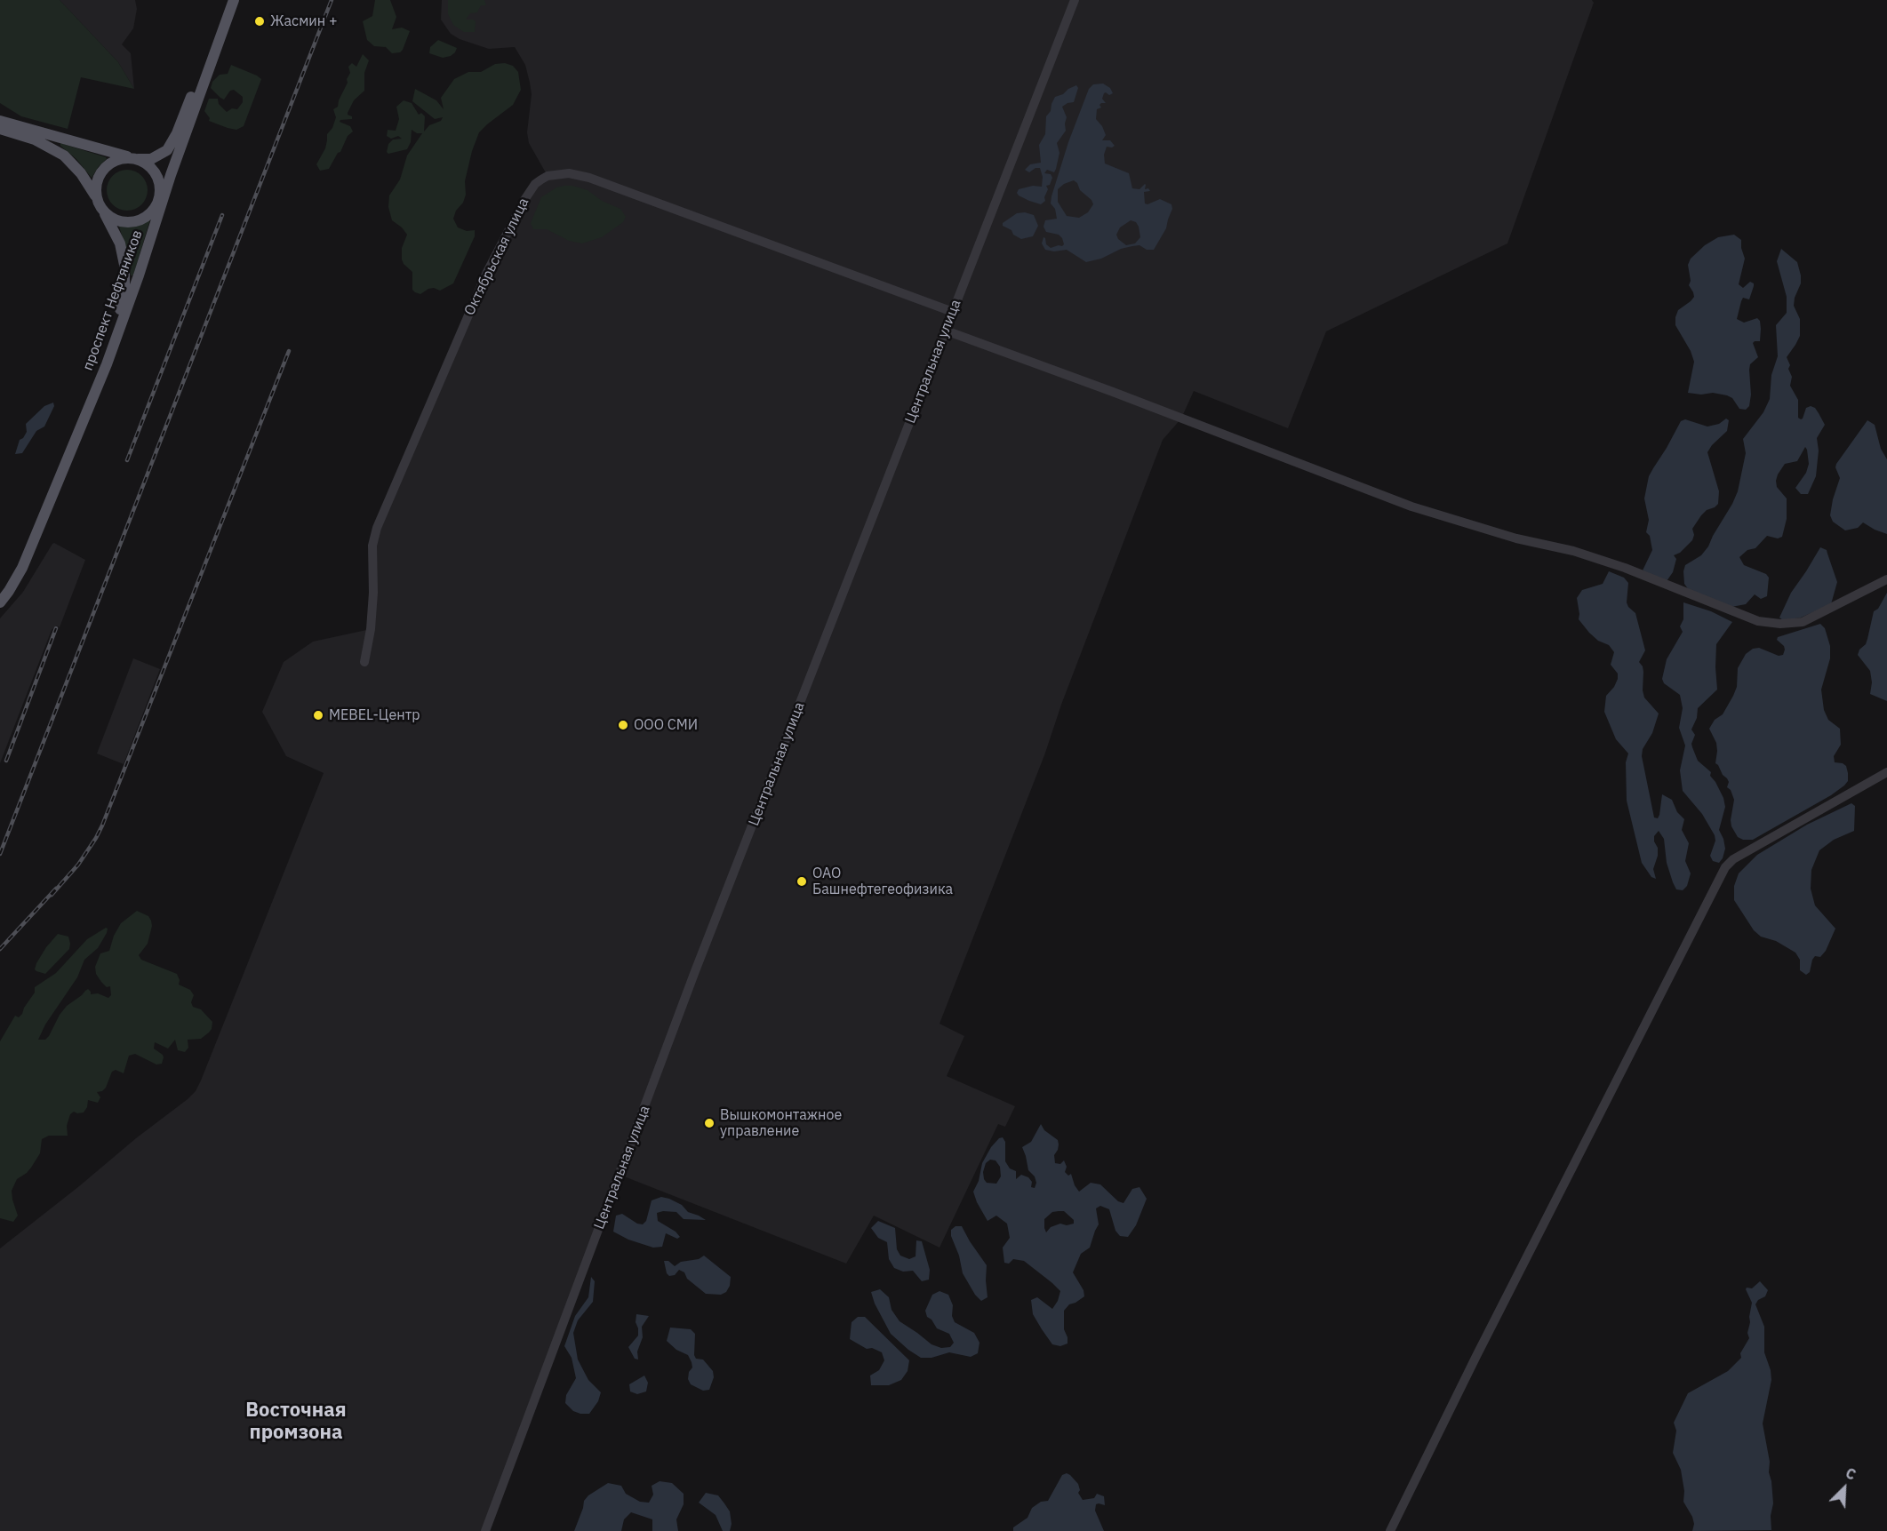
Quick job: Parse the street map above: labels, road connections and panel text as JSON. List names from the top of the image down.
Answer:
{
  "streets": {
    "main road": ["проспект Нефтяников"],
    "street": ["Октябрьская улица", "Центральная улица"]
  },
  "crossings": [
    ["Октябрьская улица", "Центральная улица"]
  ],
  "districts": ["Восточная промзона"],
  "places": [
    "Жасмин +",
    "MEBEL-Центр",
    "ООО СМИ",
    "ОАО Башнефтегеофизика",
    "Вышкомонтажное управление"
  ],
  "north": "top right"
}
